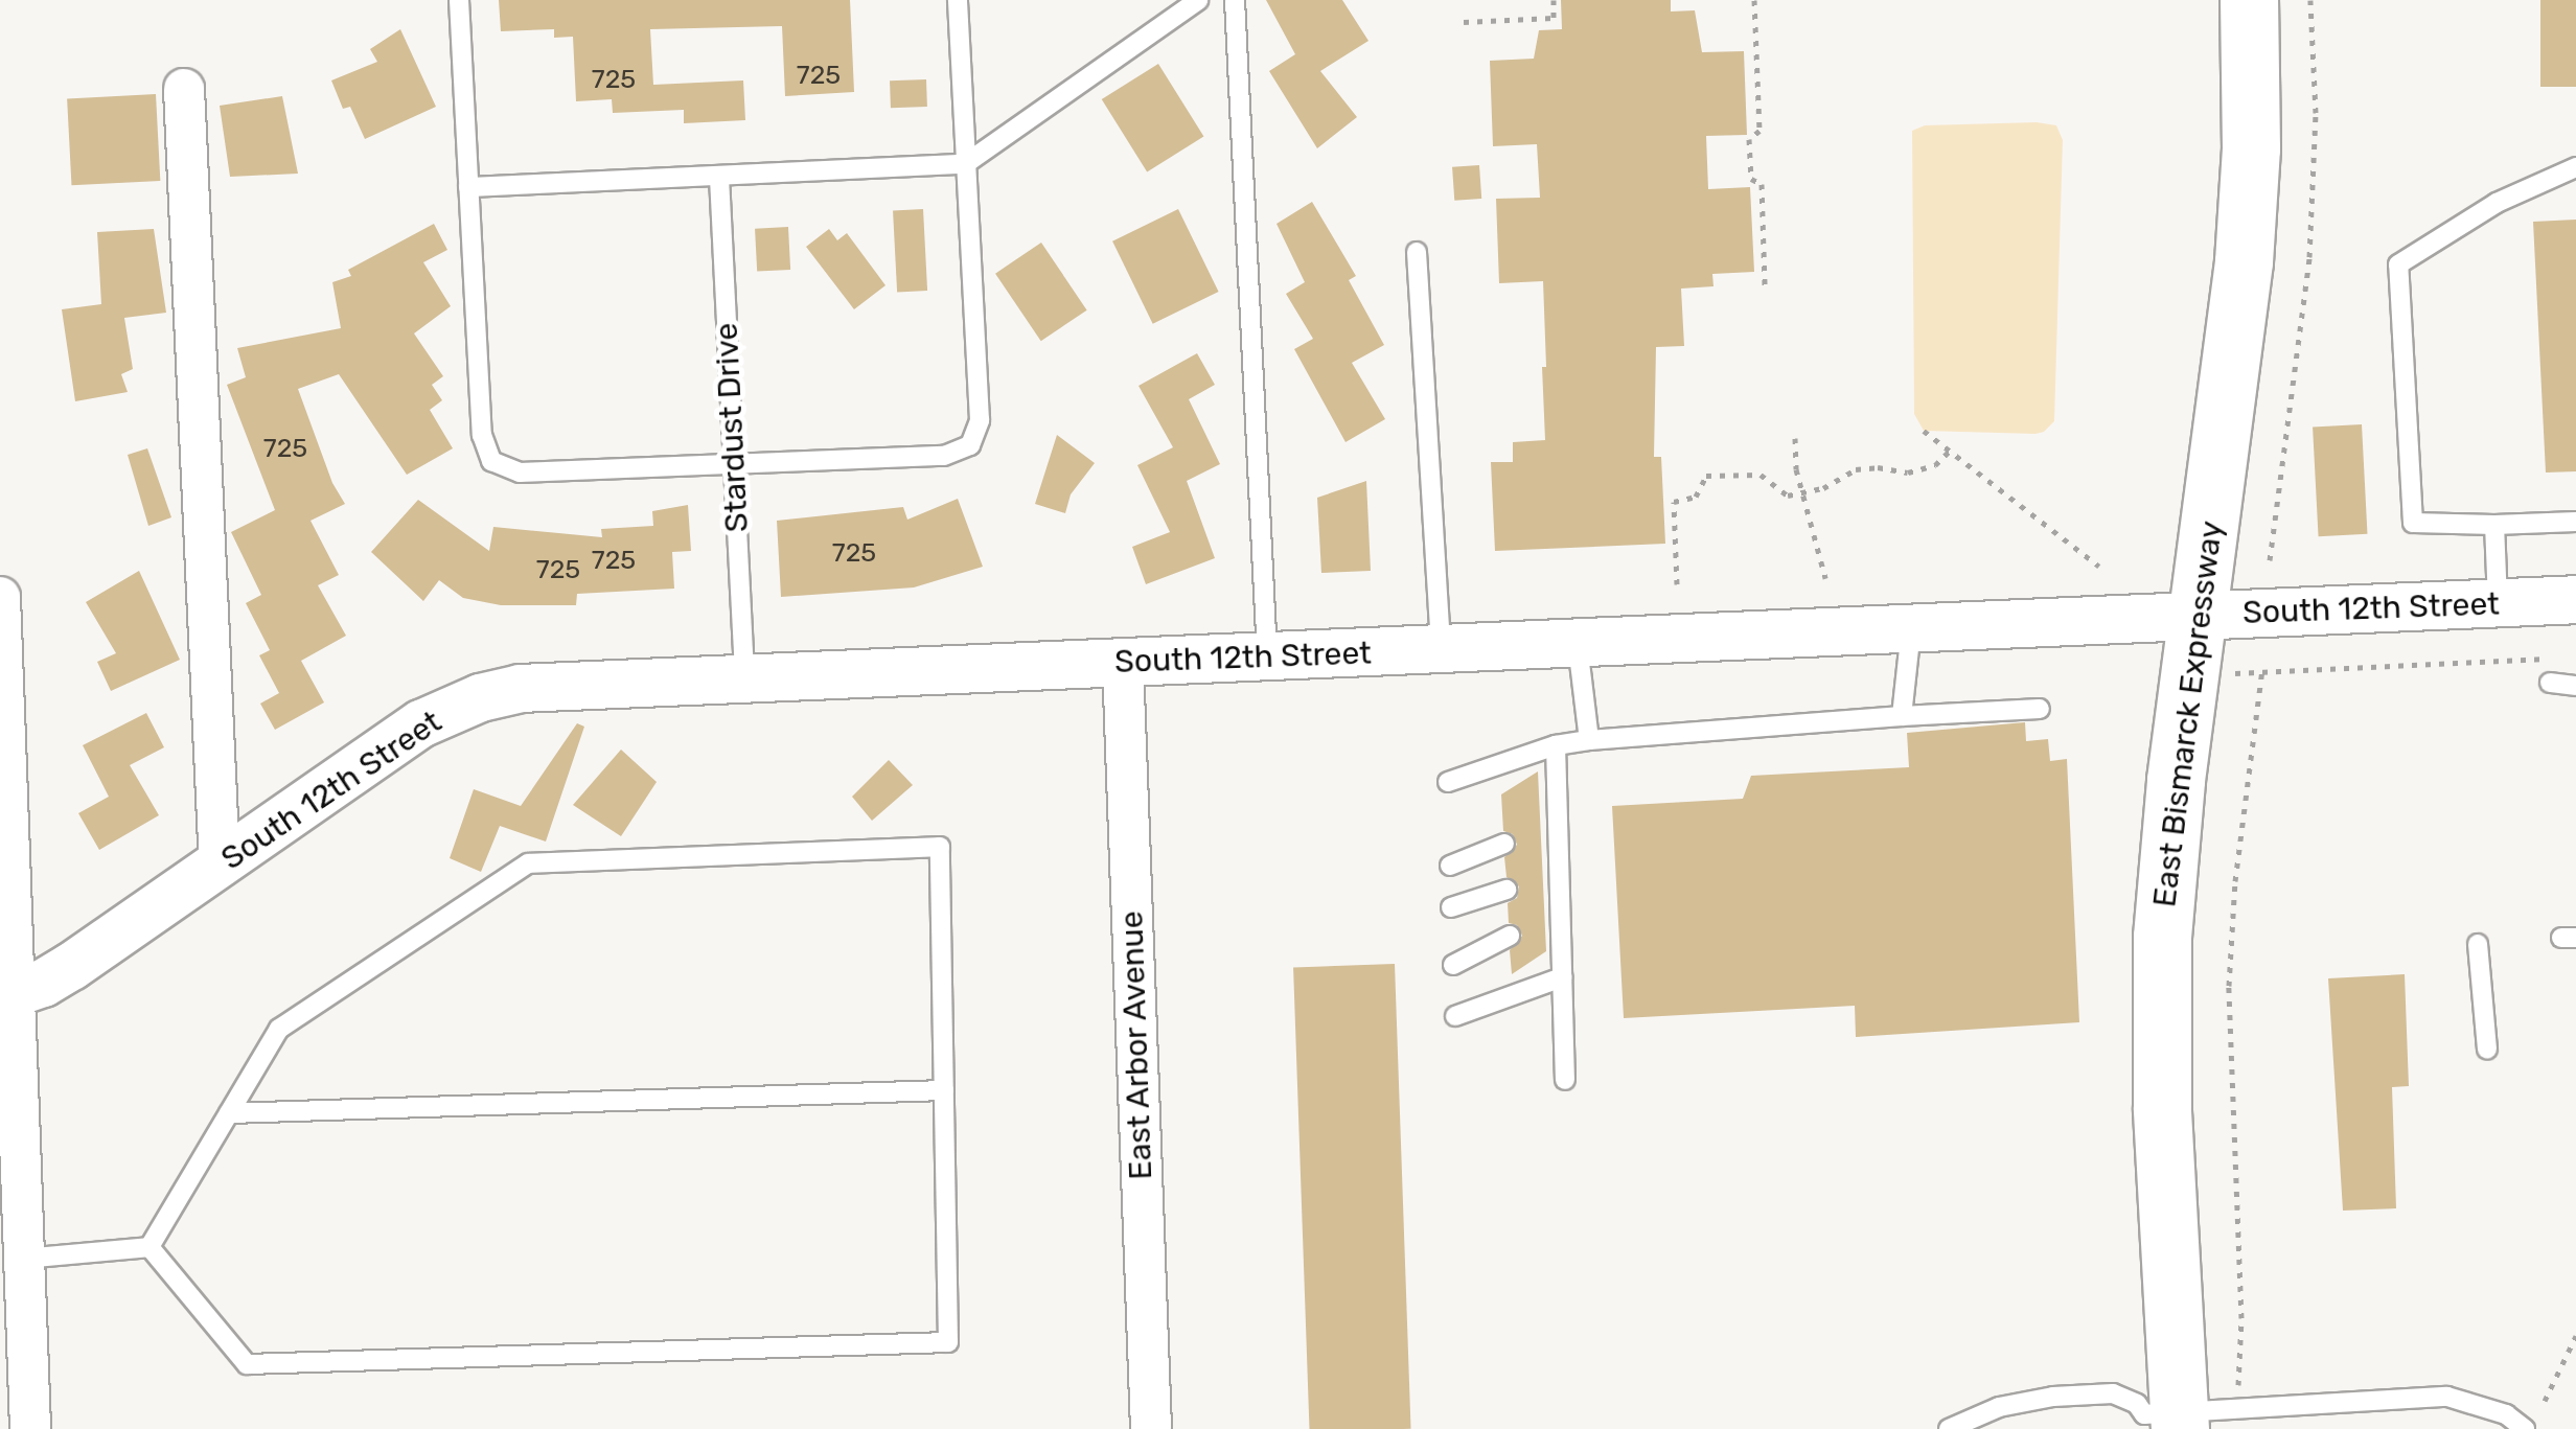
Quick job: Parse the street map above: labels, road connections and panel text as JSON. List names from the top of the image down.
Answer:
{
  "streets": {
    "main road": ["East Bismarck Expressway"],
    "street": ["South 12th Street", "East Arbor Avenue"],
    "lane": ["Stardust Drive"]
  },
  "crossings": [
    ["Stardust Drive", "South 12th Street"],
    ["South 12th Street", "East Bismarck Expressway"],
    ["South 12th Street", "East Arbor Avenue"]
  ],
  "house_numbers": [
    "725",
    "725",
    "725",
    "725",
    "725",
    "725"
  ]
}
